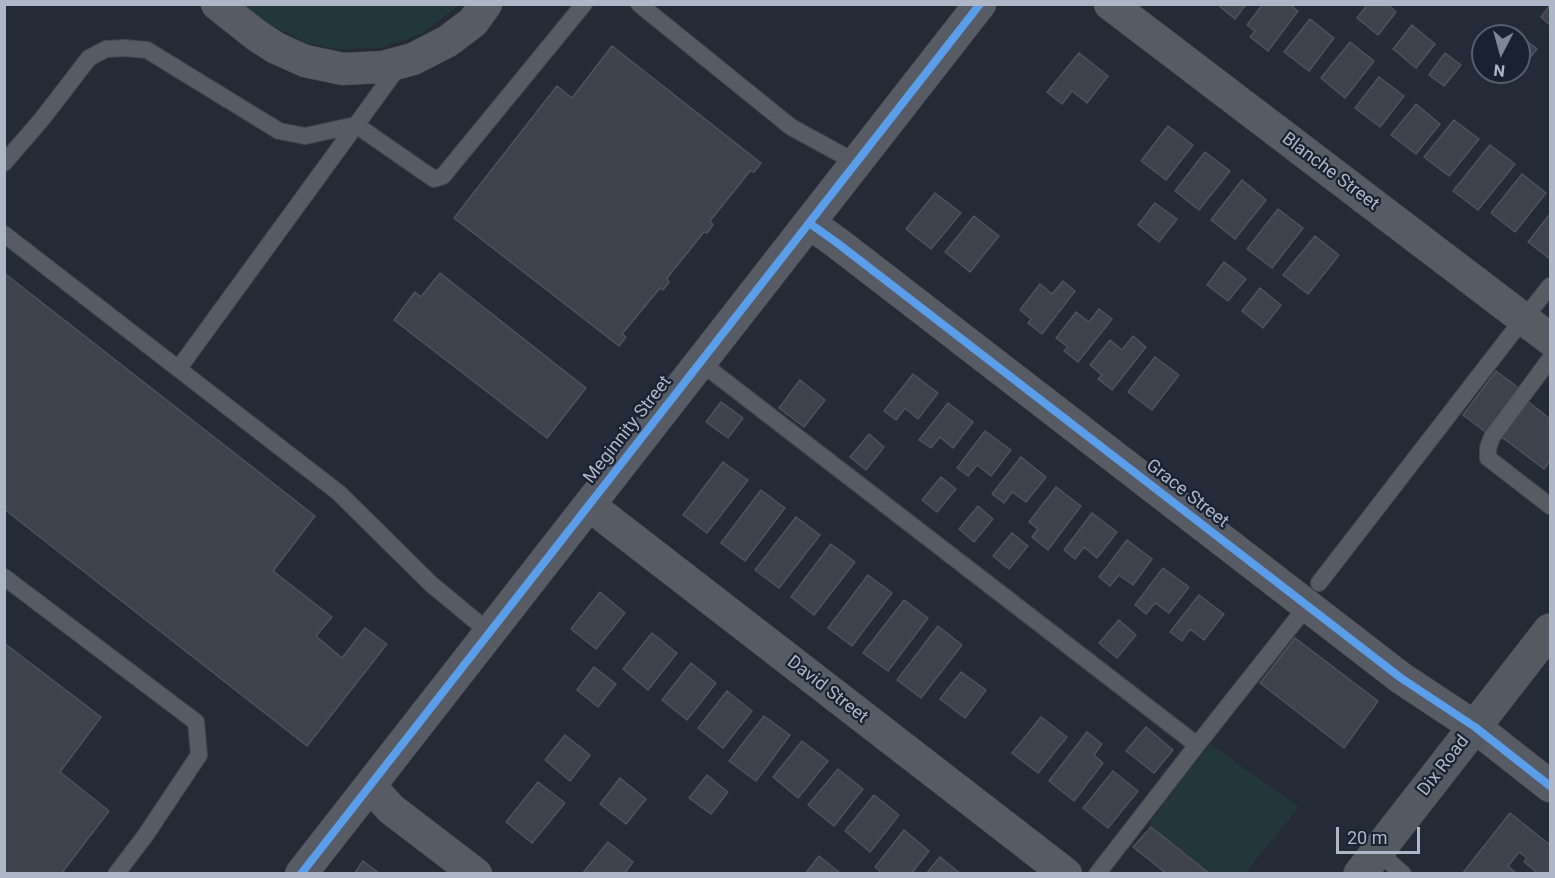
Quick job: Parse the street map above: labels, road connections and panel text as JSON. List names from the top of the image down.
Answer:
{
  "streets": {
    "main road": ["Dix Road"],
    "street": [
      "Blanche Street",
      "Meginnity Street",
      "Grace Street",
      "David Street"
    ]
  },
  "crossings": [
    ["Meginnity Street", "Grace Street"],
    ["Meginnity Street", "David Street"],
    ["Grace Street", "Dix Road"]
  ],
  "scale_bar": "20 m",
  "north": "bottom"
}
